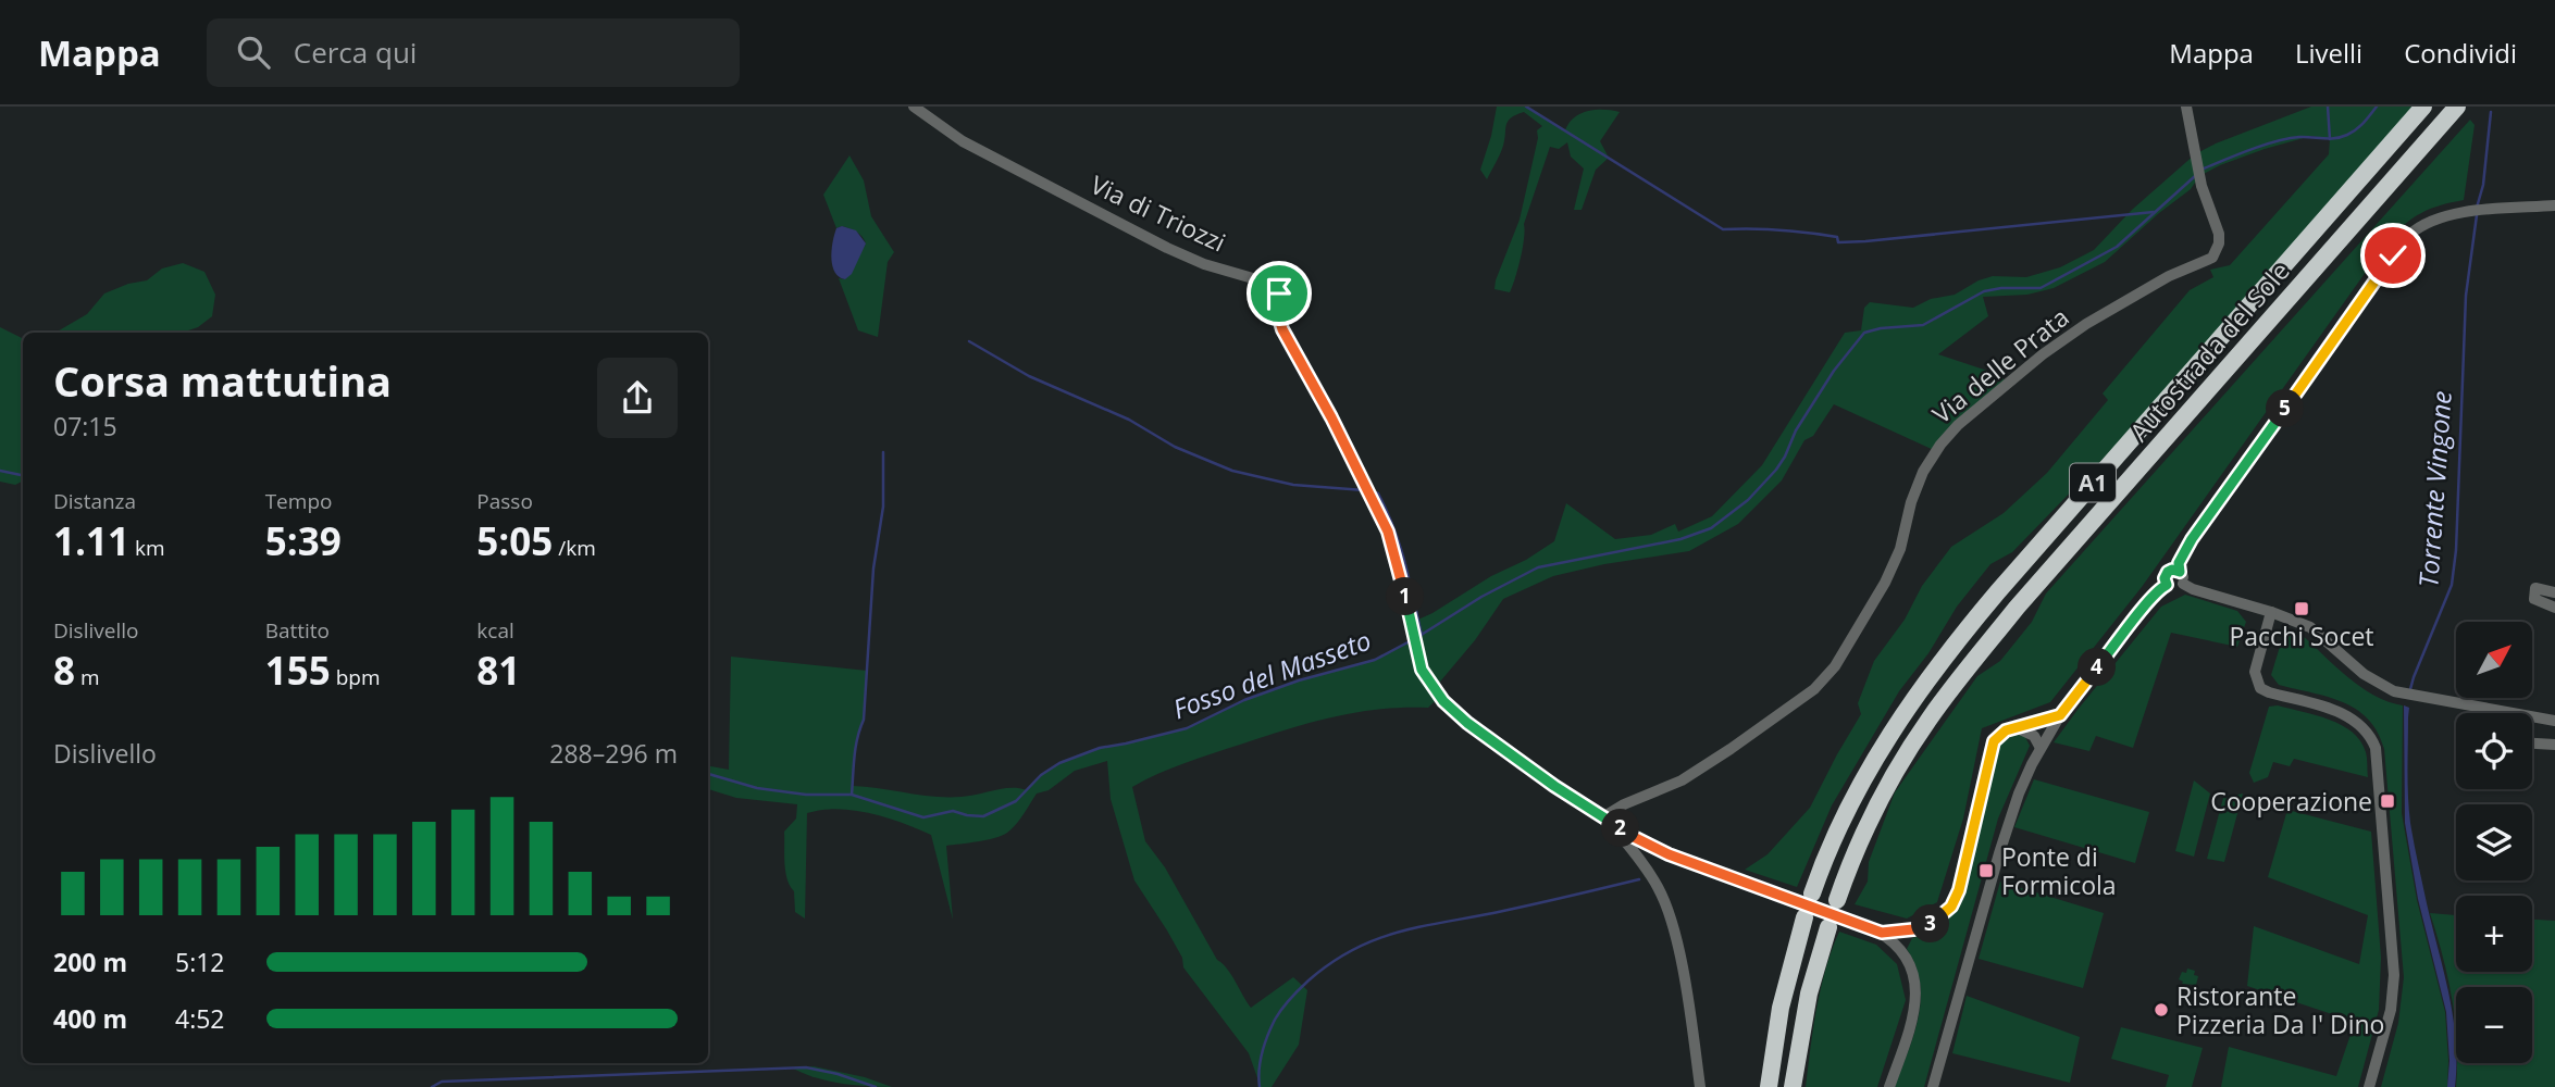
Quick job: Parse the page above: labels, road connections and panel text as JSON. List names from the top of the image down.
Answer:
{
  "streets": {
    "highway": ["Autostrada del Sole", "A1"],
    "street": ["Via di Triozzi", "Via delle Prata"]
  },
  "crossings": [
    ["Via di Triozzi", "Via delle Prata"]
  ],
  "water": ["Torrente Vingone", "Fosso del Masseto"],
  "places": {
    "transit": ["Pacchi Socet", "Cooperazione", "Ponte di Formicola"],
    "other": ["Ristorante Pizzeria Da I' Dino"]
  },
  "north": "top right",
  "page": {
    "header": "Mappa",
    "search": "Cerca qui",
    "nav": ["Mappa", "Livelli", "Condividi"],
    "heading": ["Corsa mattutina", "07:15"],
    "pins": [
      "5",
      "1",
      "4",
      "2",
      "3"
    ],
    "stats": [
      ["Distanza", "1.11 km"],
      ["Tempo", "5:39"],
      ["Passo", "5:05 /km"],
      ["Dislivello", "8 m"],
      ["Battito", "155 bpm"],
      ["kcal", "81"]
    ],
    "map_buttons": ["+", "−"],
    "chart": ["Dislivello", "288–296 m"],
    "list": [
      {
        "name": "200 m",
        "note": "5:12"
      },
      {
        "name": "400 m",
        "note": "4:52"
      }
    ]
  }
}
